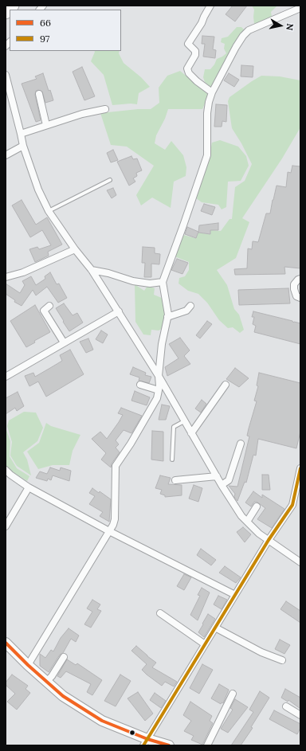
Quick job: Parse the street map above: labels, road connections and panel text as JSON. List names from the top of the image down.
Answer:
{
  "lines": ["transit line 97", "transit line 66"],
  "legend": ["66", "97"],
  "north": "right"
}
